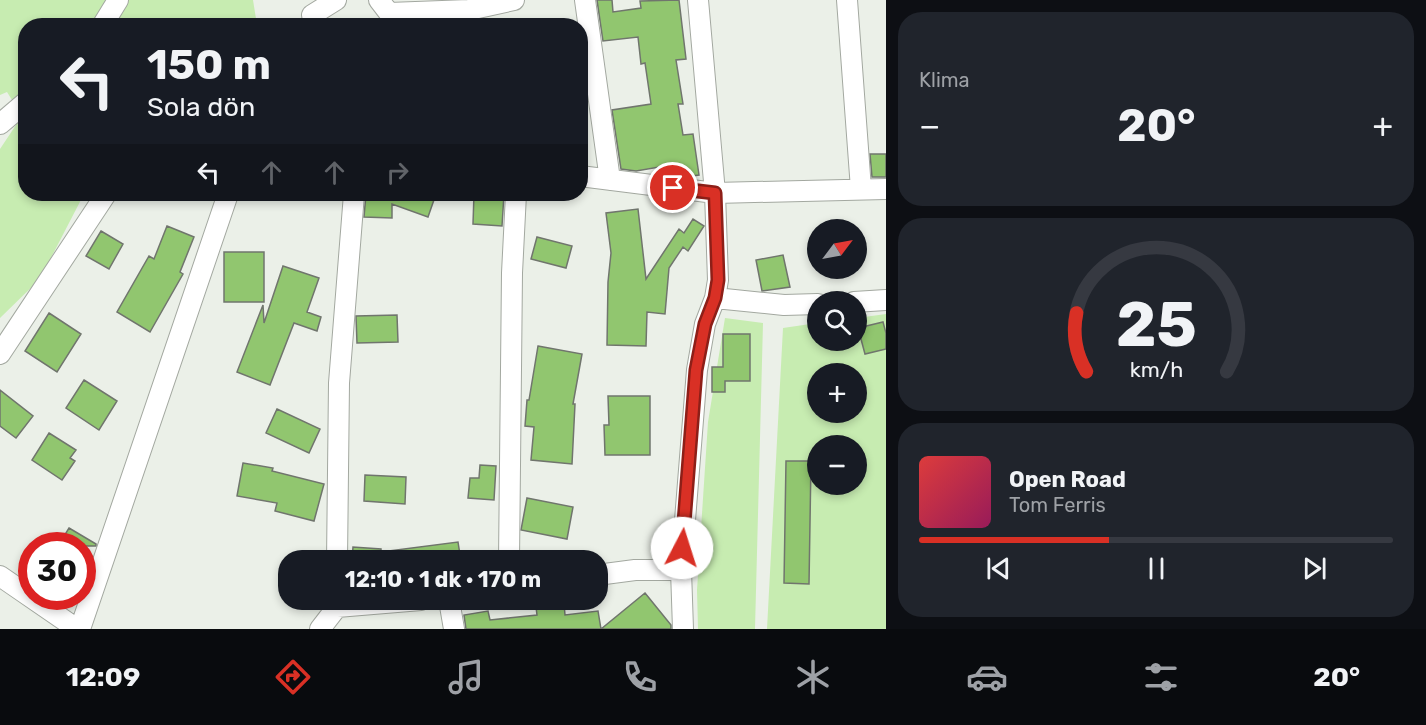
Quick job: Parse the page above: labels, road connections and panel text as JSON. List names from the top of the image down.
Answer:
{
  "north": "top right",
  "page": {
    "tile": "Klima",
    "turn": ["150 m", "Sola dön"],
    "heat": ["−", "20°", "+"],
    "map_buttons": ["+", "−"],
    "song": ["Open Road", "Tom Ferris"],
    "limit": "30",
    "trip": "12:10 · 1 dk · 170 m",
    "tabs": ["12:09", "20°"],
    "gauge": ["25", "km/h"]
  }
}
